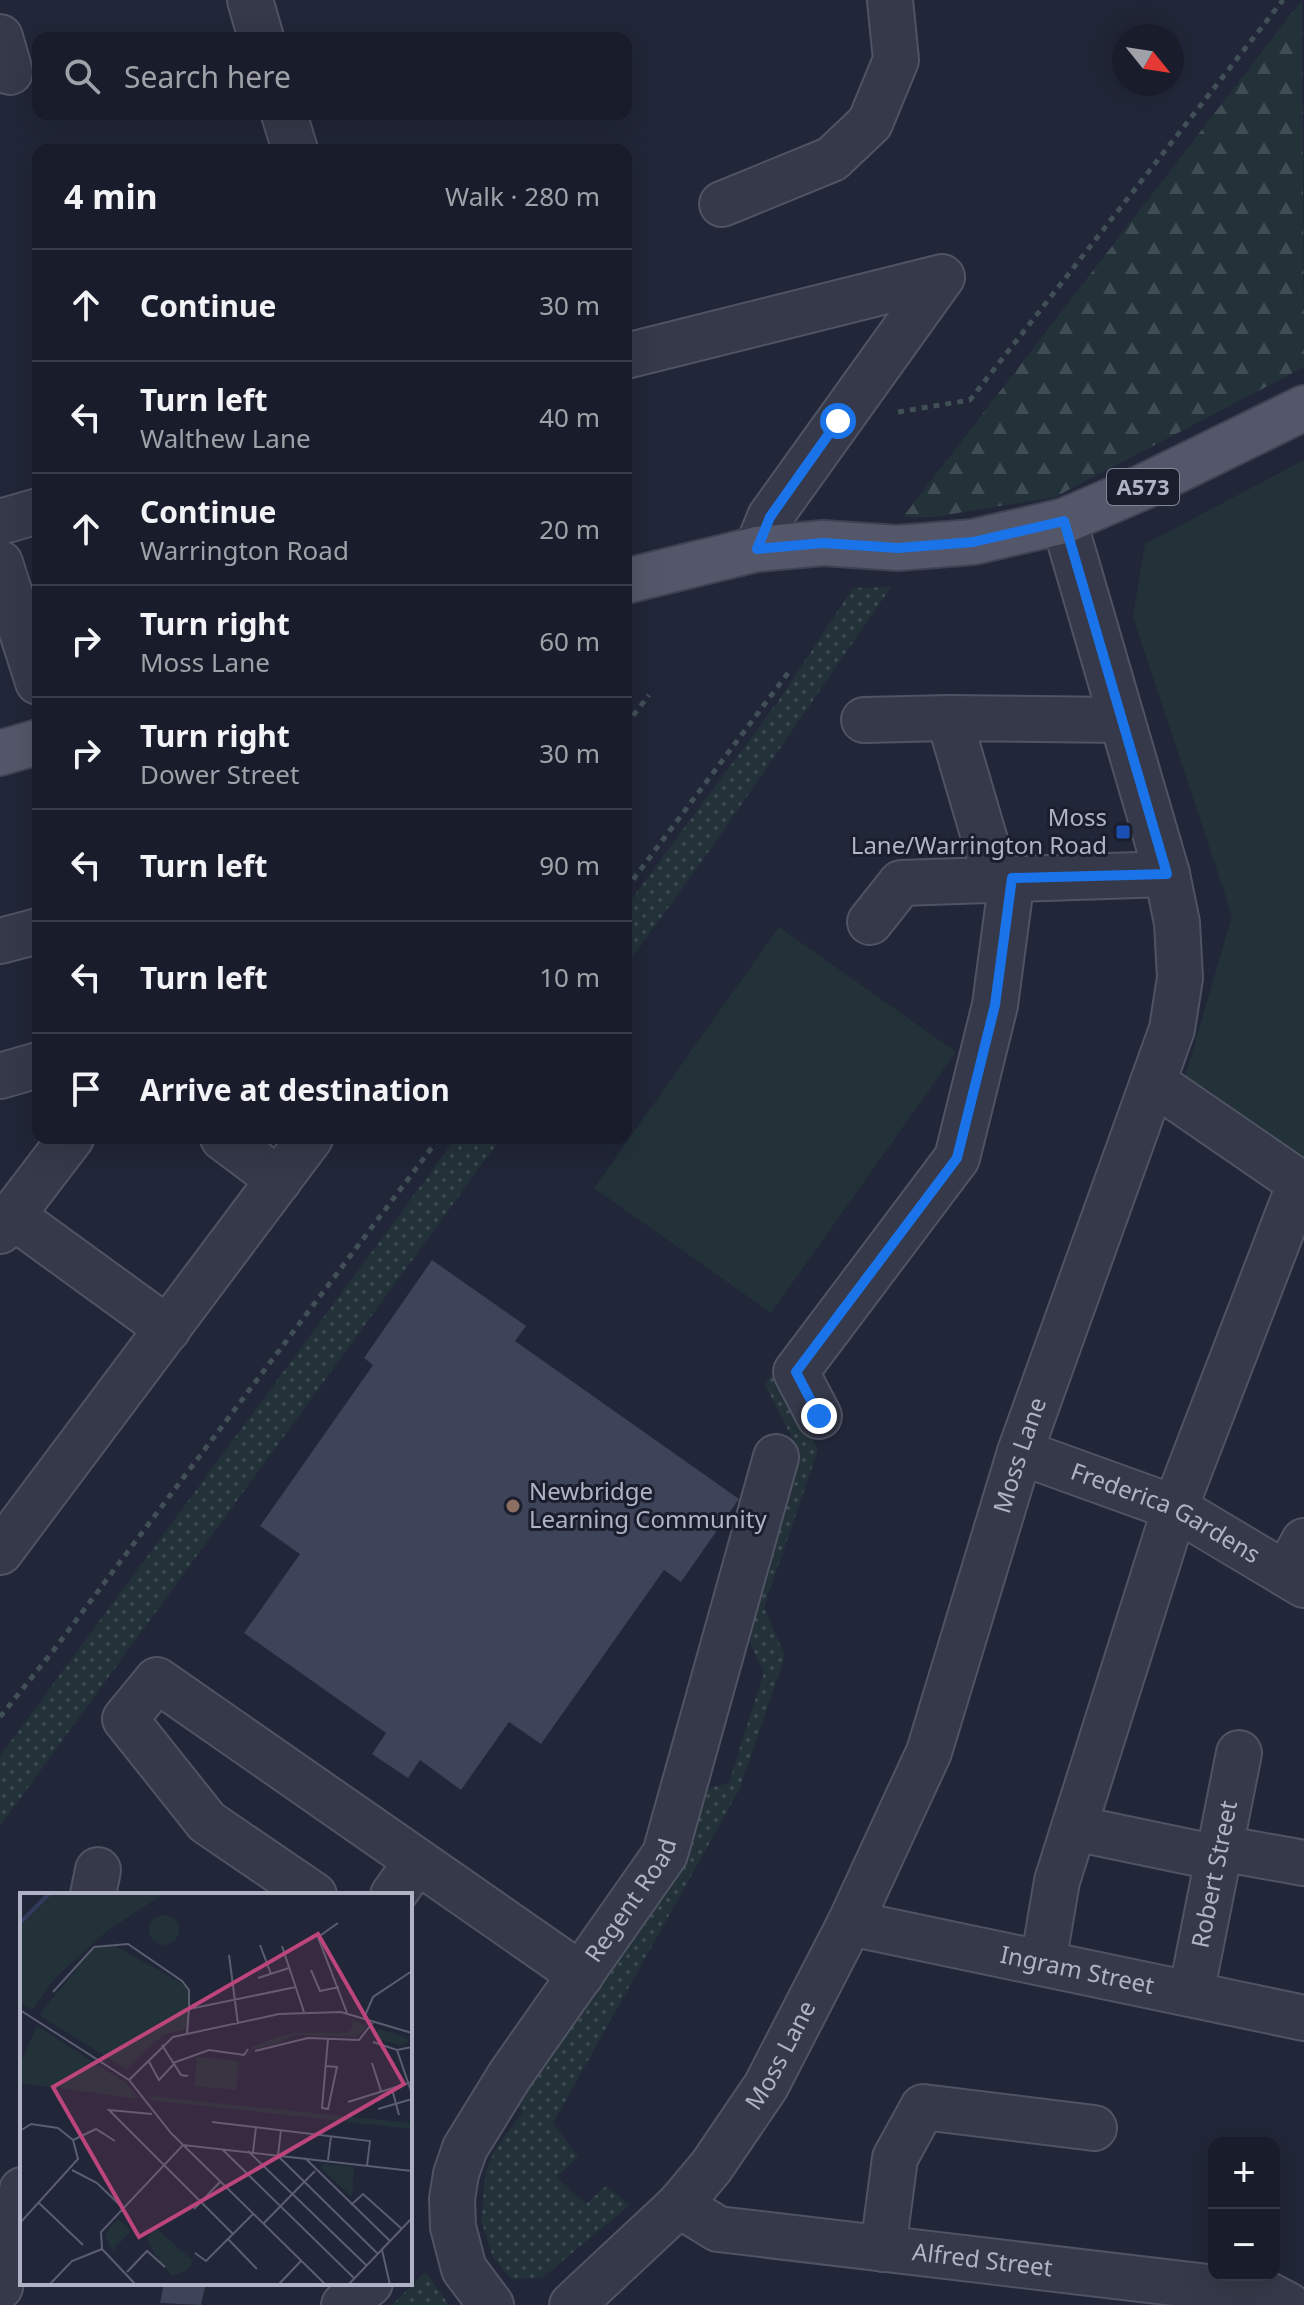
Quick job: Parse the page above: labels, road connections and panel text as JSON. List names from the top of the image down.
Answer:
{
  "streets": {
    "main road": ["A573"],
    "street": [
      "Moss Lane",
      "Frederica Gardens",
      "Robert Street",
      "Regent Road",
      "Ingram Street",
      "Alfred Street"
    ]
  },
  "crossings": [
    ["A573", "Moss Lane"],
    ["Moss Lane", "Frederica Gardens"],
    ["Moss Lane", "Ingram Street"],
    ["Moss Lane", "Alfred Street"],
    ["Robert Street", "Ingram Street"]
  ],
  "places": {
    "transit": ["Moss Lane/Warrington Road"],
    "other": ["Newbridge Learning Community"]
  },
  "north": "bottom right",
  "page": {
    "search": "Search here",
    "heading": ["4 min", "Walk · 280 m"],
    "list": [
      ["Continue", "30 m"],
      ["Turn left", "Walthew Lane", "40 m"],
      ["Continue", "Warrington Road", "20 m"],
      ["Turn right", "Moss Lane", "60 m"],
      ["Turn right", "Dower Street", "30 m"],
      ["Turn left", "90 m"],
      ["Turn left", "10 m"],
      "Arrive at destination"
    ],
    "map_buttons": ["+", "−"]
  }
}
